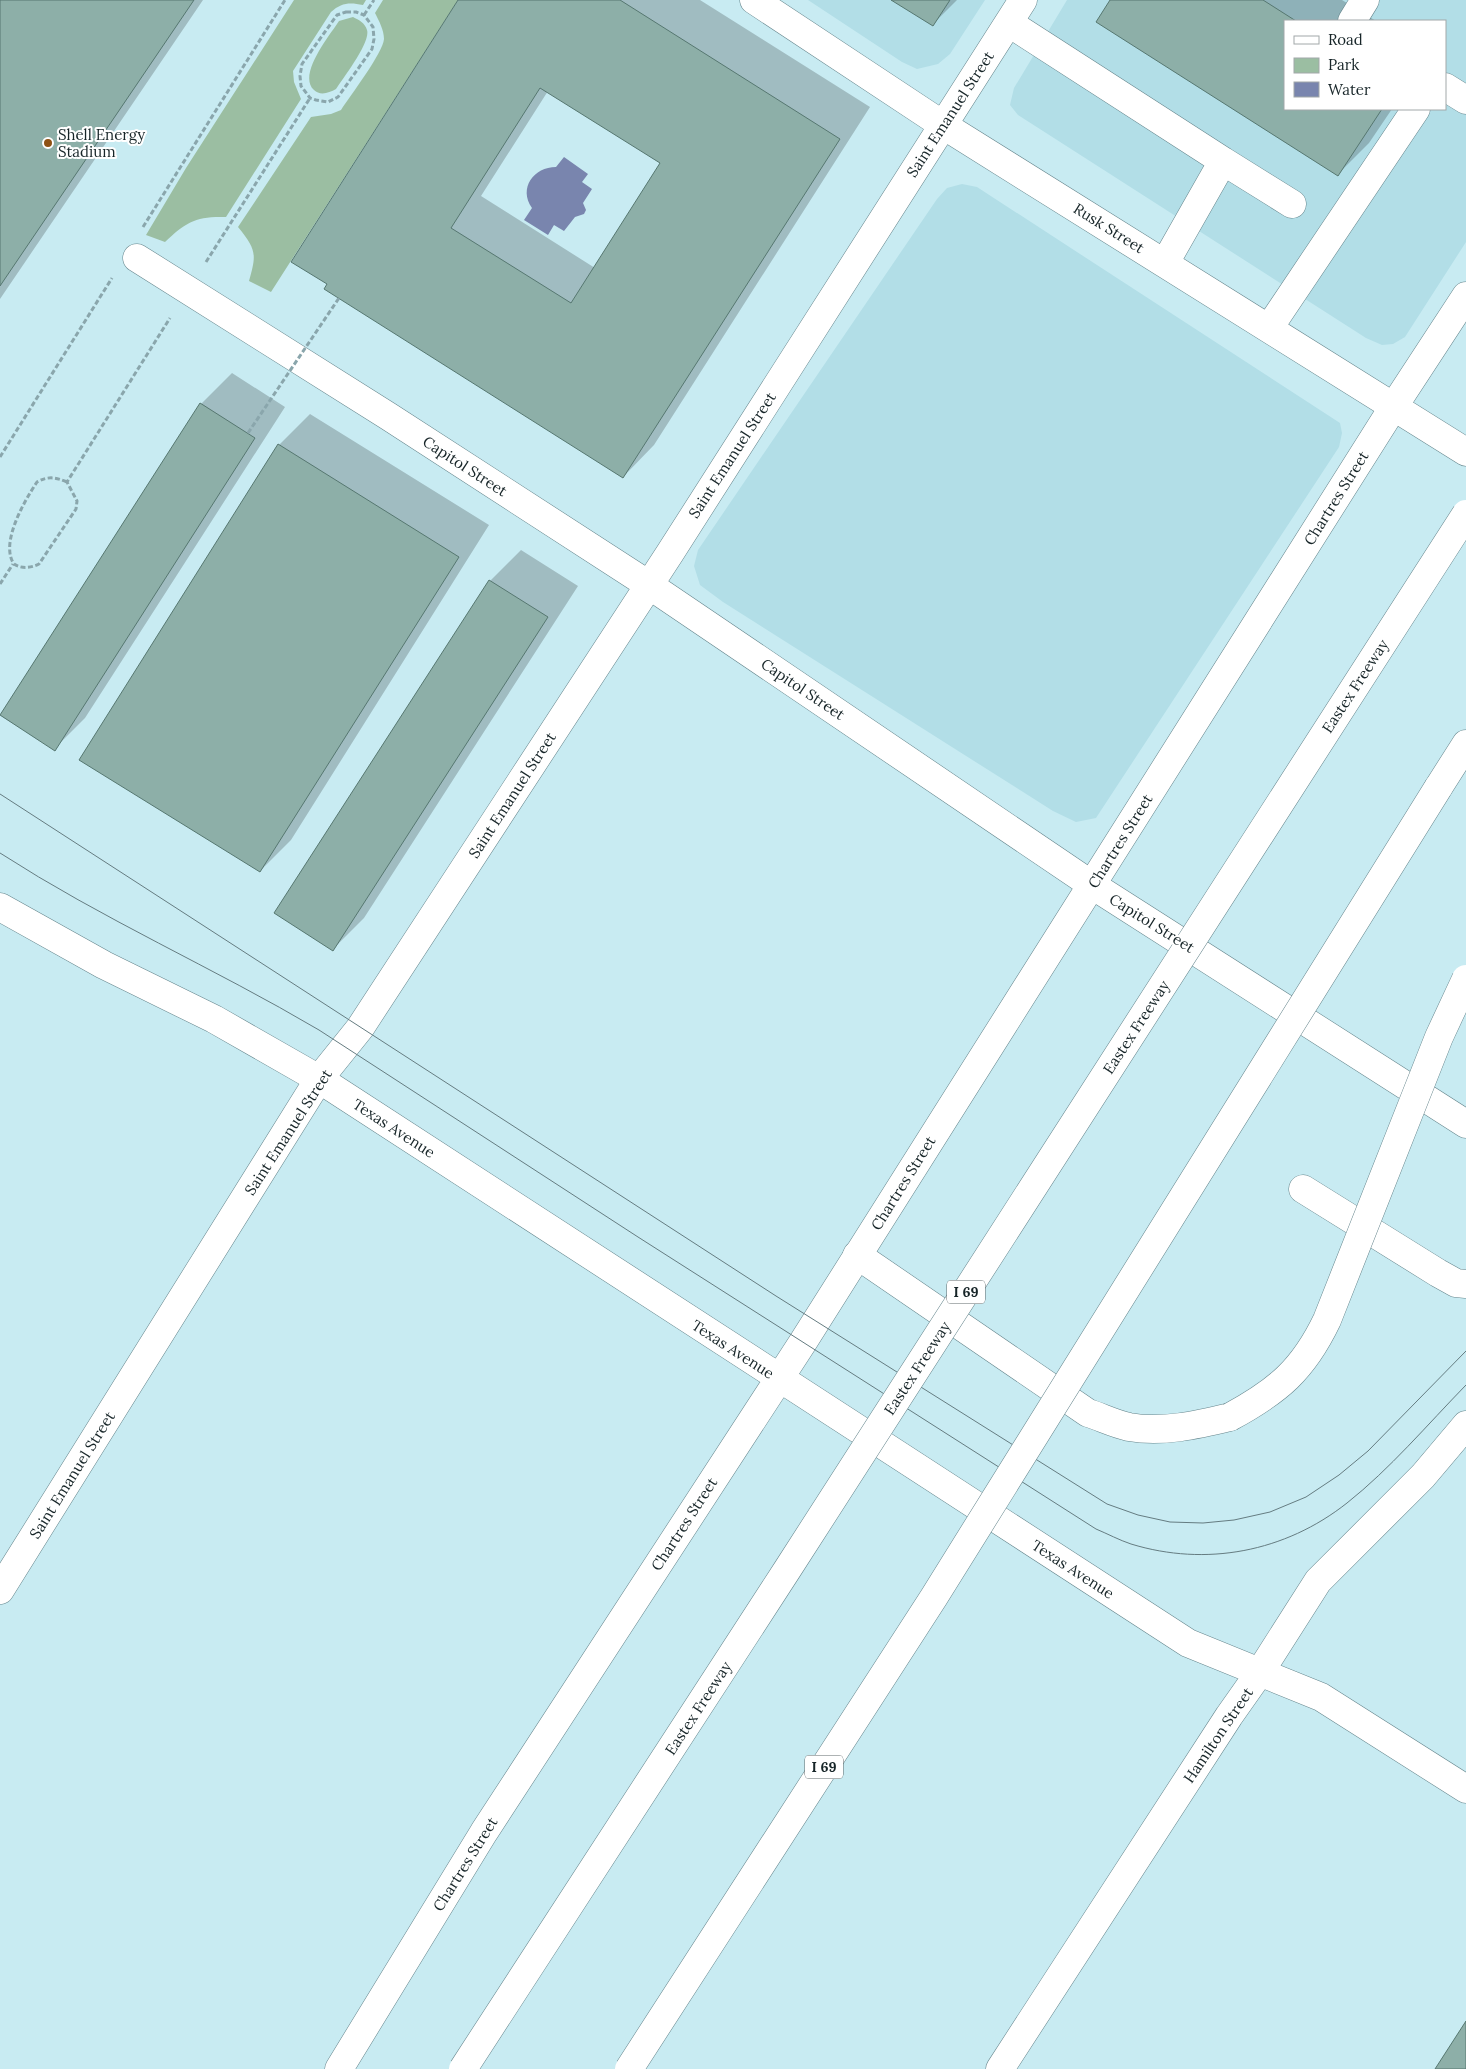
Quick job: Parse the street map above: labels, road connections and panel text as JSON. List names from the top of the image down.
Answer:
{
  "streets": {
    "main road": [
      "Saint Emanuel Street",
      "Rusk Street",
      "Capitol Street",
      "Chartres Street",
      "Eastex Freeway",
      "Texas Avenue",
      "I 69",
      "Hamilton Street"
    ]
  },
  "crossings": [
    ["Saint Emanuel Street", "Rusk Street"],
    ["Saint Emanuel Street", "Capitol Street"],
    ["Saint Emanuel Street", "Texas Avenue"],
    ["Rusk Street", "Chartres Street"],
    ["Capitol Street", "Chartres Street"],
    ["Chartres Street", "Texas Avenue"],
    ["Texas Avenue", "Hamilton Street"]
  ],
  "places": ["Shell Energy Stadium"],
  "legend": ["Road", "Park", "Water"]
}
